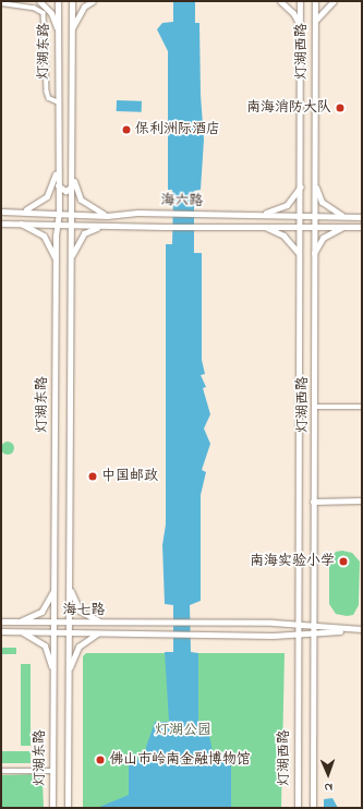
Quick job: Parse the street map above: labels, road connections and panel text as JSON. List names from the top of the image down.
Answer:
{
  "streets": {
    "main road": [
      "灯湖东路",
      "灯湖西路",
      "海六路",
      "海七路"
    ]
  },
  "crossings": [
    ["灯湖东路", "海六路"],
    ["灯湖东路", "海七路"],
    ["灯湖西路", "海六路"],
    ["灯湖西路", "海七路"]
  ],
  "parks": ["灯湖公园"],
  "places": [
    "南海消防大队",
    "保利洲际酒店",
    "中国邮政",
    "南海实验小学",
    "佛山市岭南金融博物馆"
  ],
  "north": "bottom"
}
